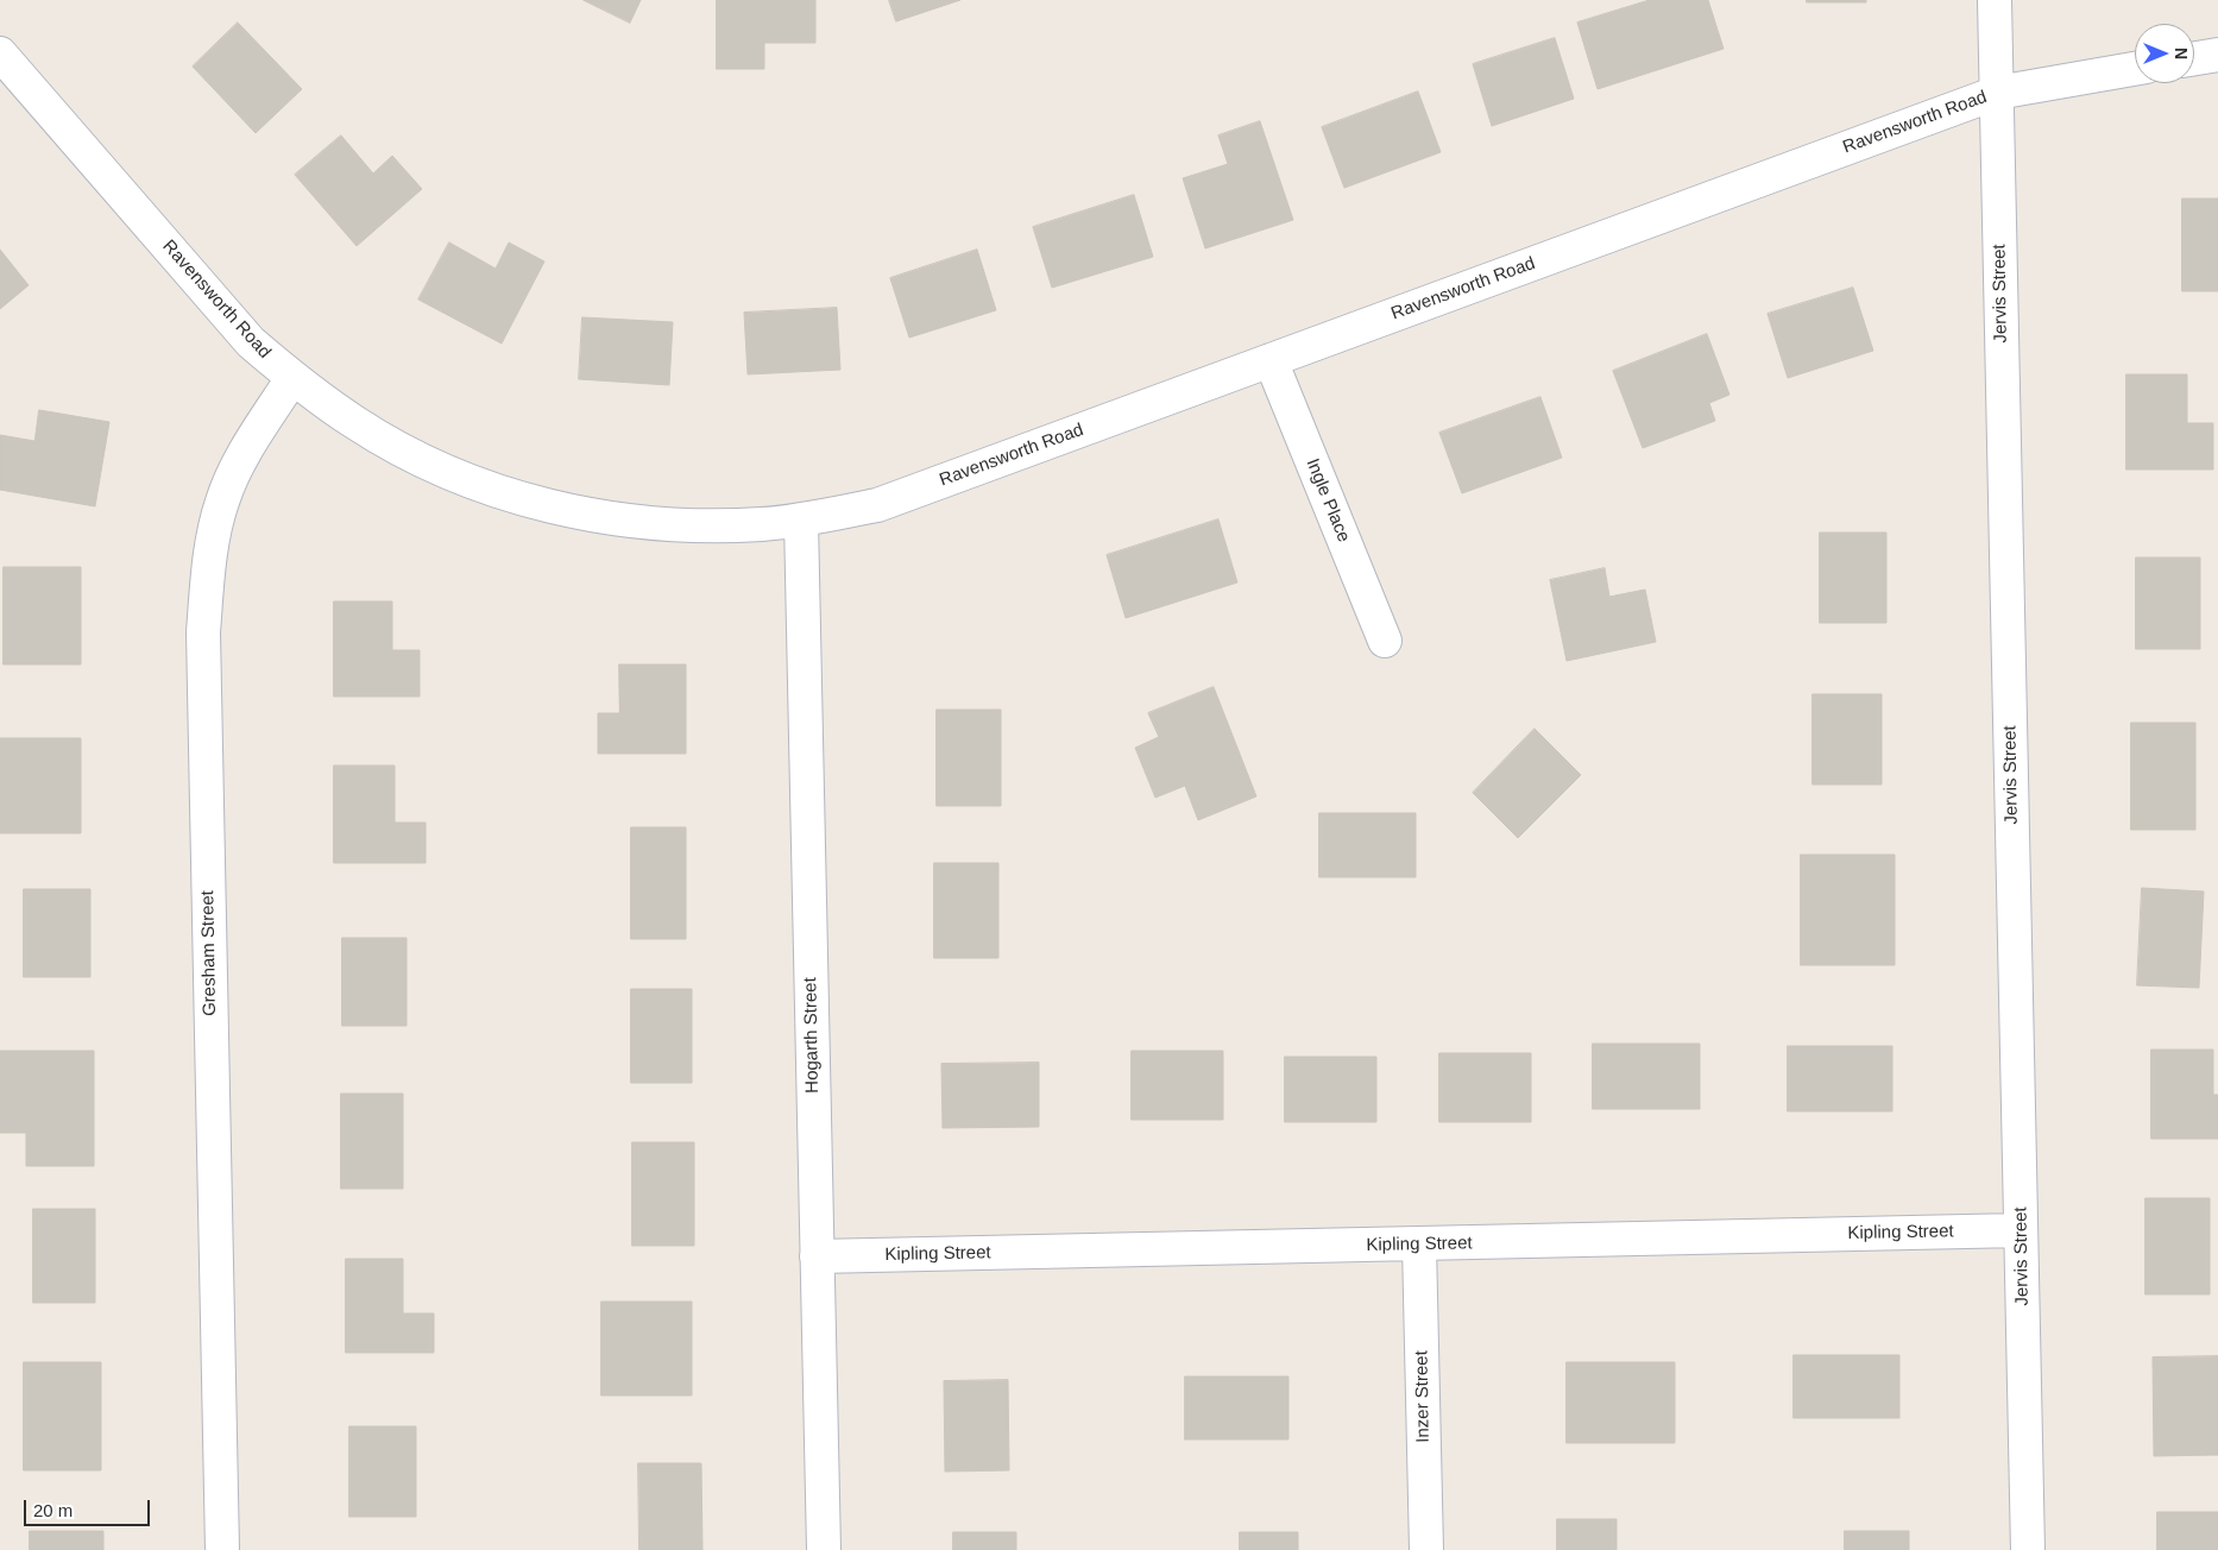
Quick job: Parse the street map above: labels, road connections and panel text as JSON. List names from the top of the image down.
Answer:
{
  "streets": {
    "street": [
      "Ravensworth Road",
      "Jervis Street",
      "Ingle Place",
      "Gresham Street",
      "Hogarth Street",
      "Kipling Street",
      "Inzer Street"
    ]
  },
  "crossings": [
    ["Ravensworth Road", "Jervis Street"],
    ["Ravensworth Road", "Ingle Place"],
    ["Ravensworth Road", "Gresham Street"],
    ["Ravensworth Road", "Hogarth Street"],
    ["Jervis Street", "Kipling Street"],
    ["Hogarth Street", "Kipling Street"],
    ["Kipling Street", "Inzer Street"]
  ],
  "scale_bar": "20 m",
  "north": "right"
}
